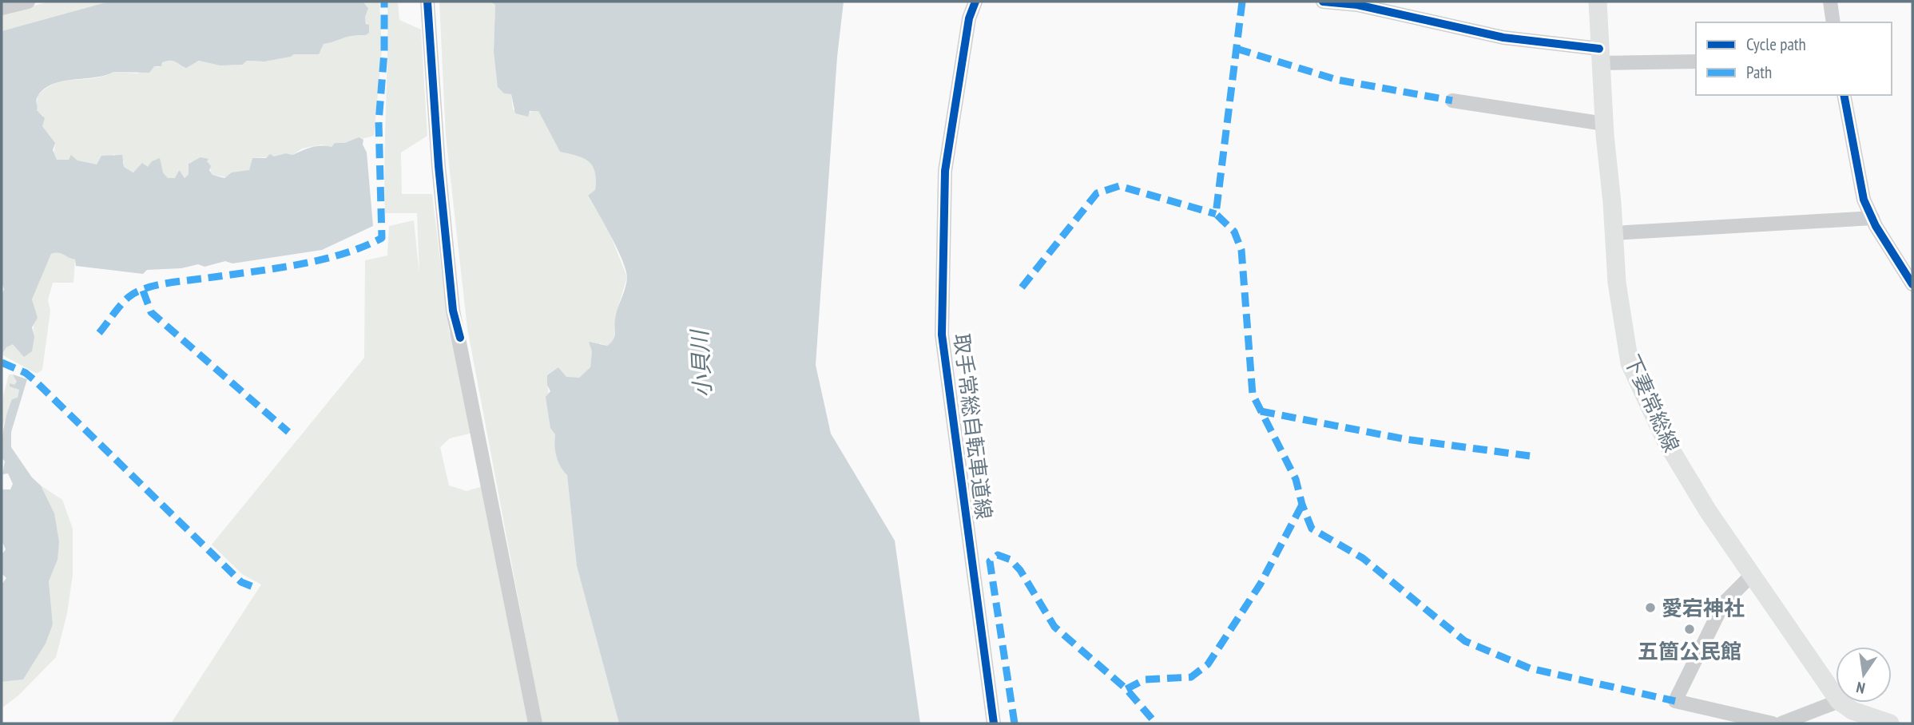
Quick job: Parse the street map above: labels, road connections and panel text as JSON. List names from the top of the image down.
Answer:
{
  "streets": {
    "main road": ["下妻常総線"],
    "street": ["取手常総自転車道線"]
  },
  "water": ["小貝川"],
  "places": ["愛宕神社", "五箇公民館"],
  "legend": ["Cycle path", "Path"],
  "north": "bottom"
}
